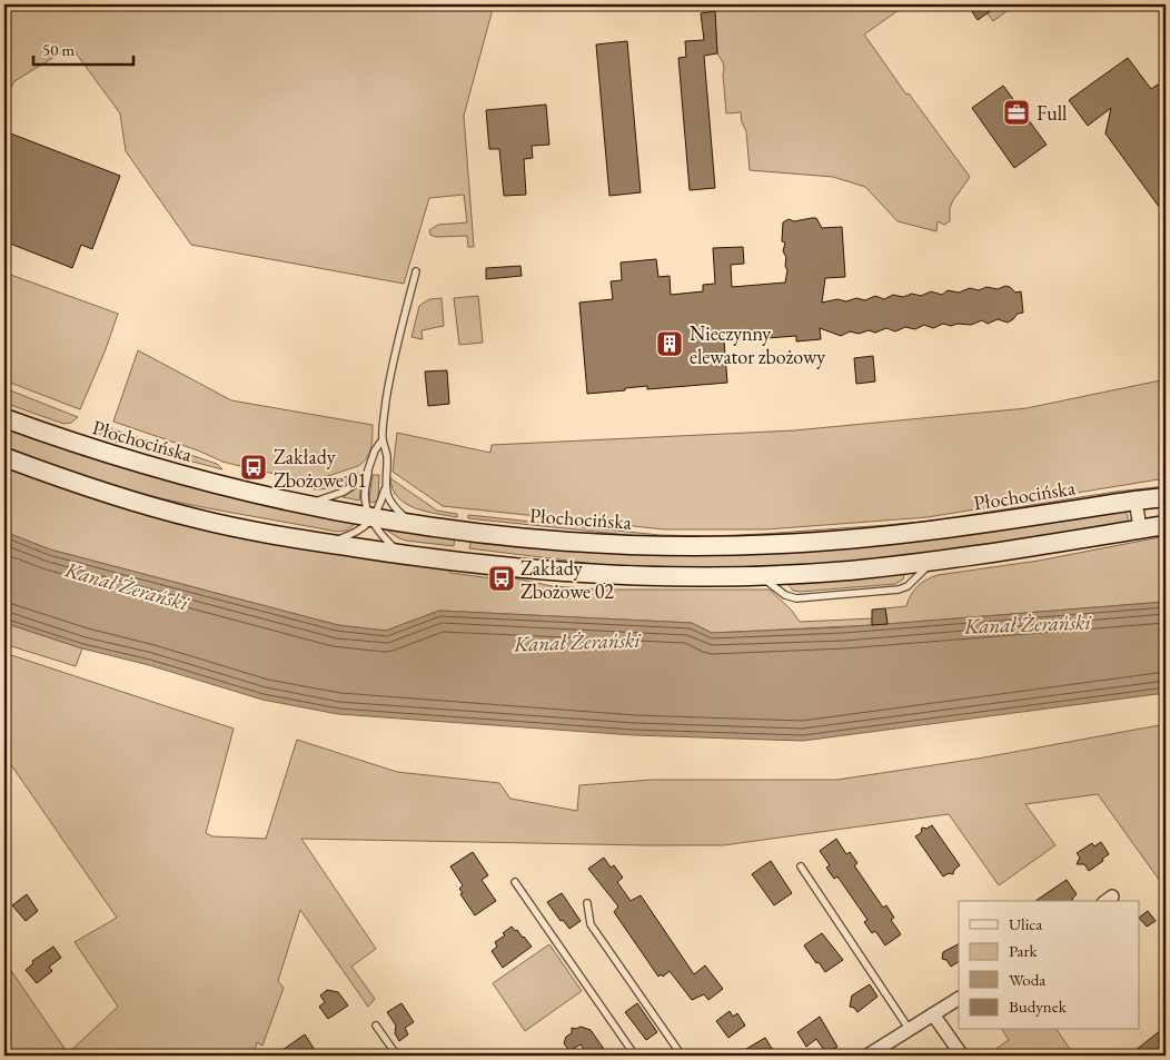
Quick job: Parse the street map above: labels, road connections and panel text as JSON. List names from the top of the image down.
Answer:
{
  "streets": {
    "main road": ["Płochocińska"]
  },
  "water": ["Kanał Żerański"],
  "places": {
    "office": ["Full"],
    "building": ["Nieczynny elewator zbożowy"],
    "bus stop": ["Zakłady Zbożowe 01", "Zakłady Zbożowe 02"]
  },
  "legend": [
    "Ulica",
    "Park",
    "Woda",
    "Budynek"
  ],
  "scale_bar": "50 m"
}
